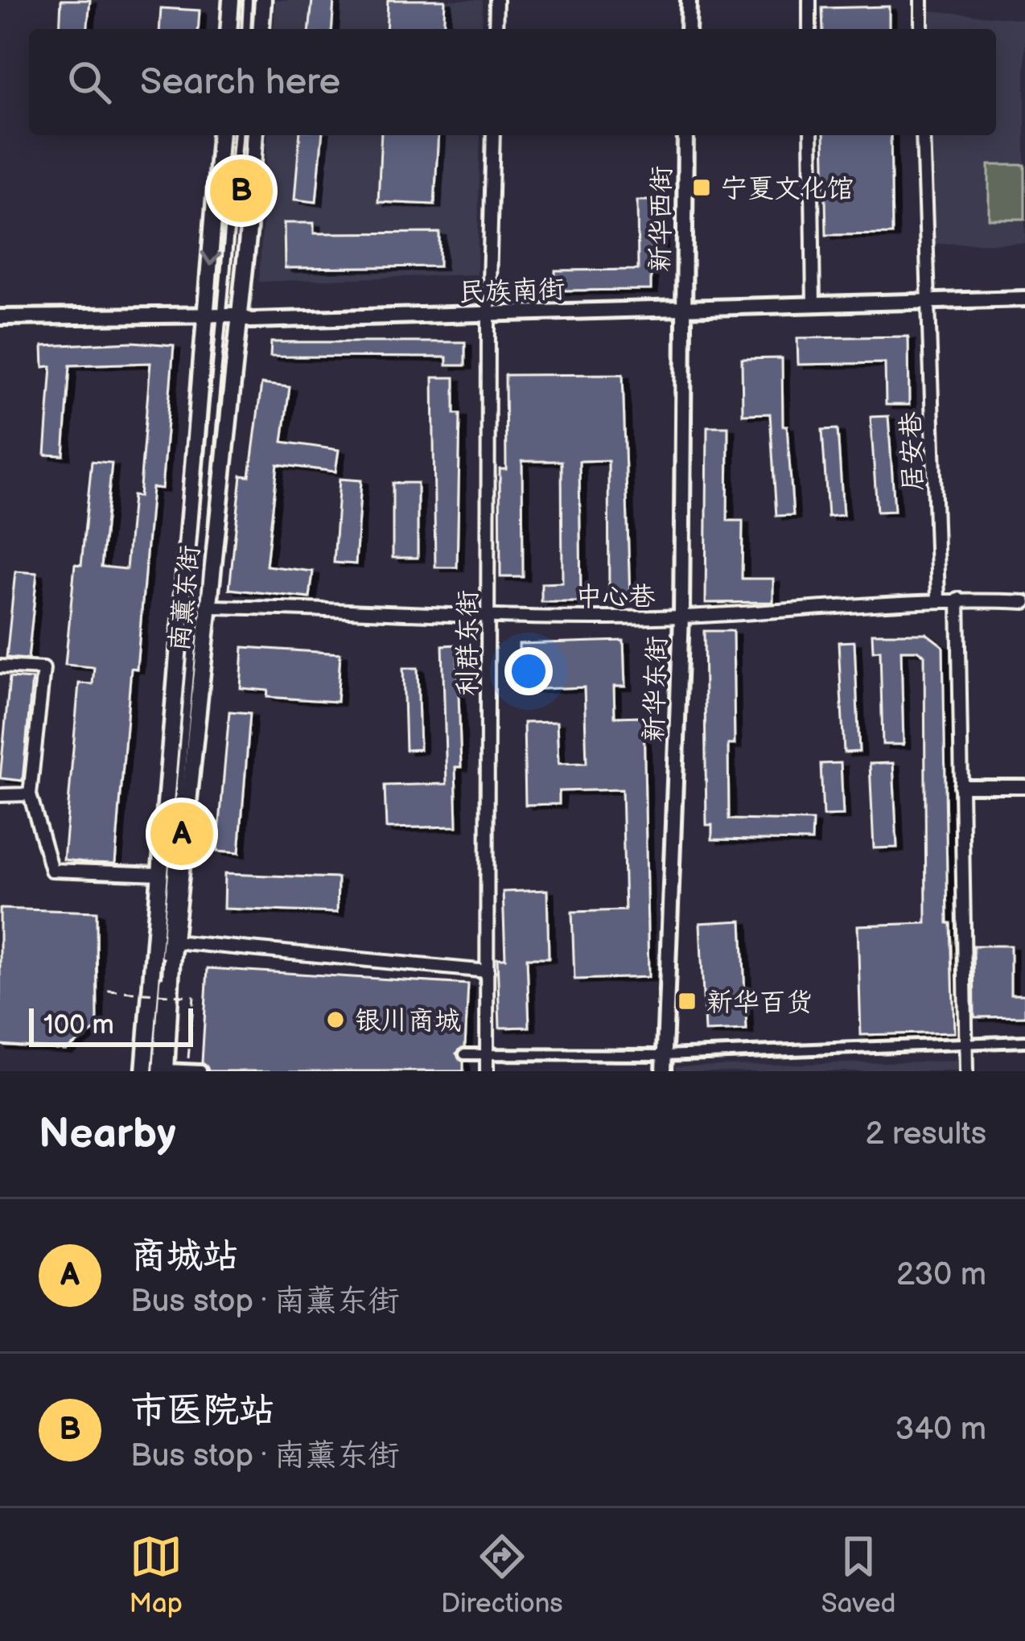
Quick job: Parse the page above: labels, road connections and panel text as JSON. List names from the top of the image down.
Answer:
{
  "streets": {
    "main road": ["南薰东街"],
    "street": [
      "新华西街",
      "民族南街",
      "居安巷",
      "中心巷",
      "利群东街",
      "新华东街"
    ]
  },
  "crossings": [
    ["新华西街", "民族南街"],
    ["新华西街", "新华东街"],
    ["民族南街", "居安巷"],
    ["民族南街", "南薰东街"],
    ["民族南街", "利群东街"],
    ["民族南街", "新华东街"],
    ["居安巷", "中心巷"],
    ["中心巷", "南薰东街"],
    ["中心巷", "利群东街"],
    ["中心巷", "新华东街"]
  ],
  "places": {
    "transit": ["宁夏文化馆", "新华百货"],
    "other": ["银川商城"]
  },
  "scale_bar": "100 m",
  "page": {
    "search": "Search here",
    "pins": ["B", "A"],
    "scale": "100 m",
    "heading": ["Nearby", "2 results"],
    "list": [
      {
        "mark": "A",
        "name": "商城站",
        "note": "Bus stop · 南薰东街",
        "value": "230 m"
      },
      {
        "mark": "B",
        "name": "市医院站",
        "note": "Bus stop · 南薰东街",
        "value": "340 m"
      }
    ],
    "nav": ["Map", "Directions", "Saved"]
  }
}
